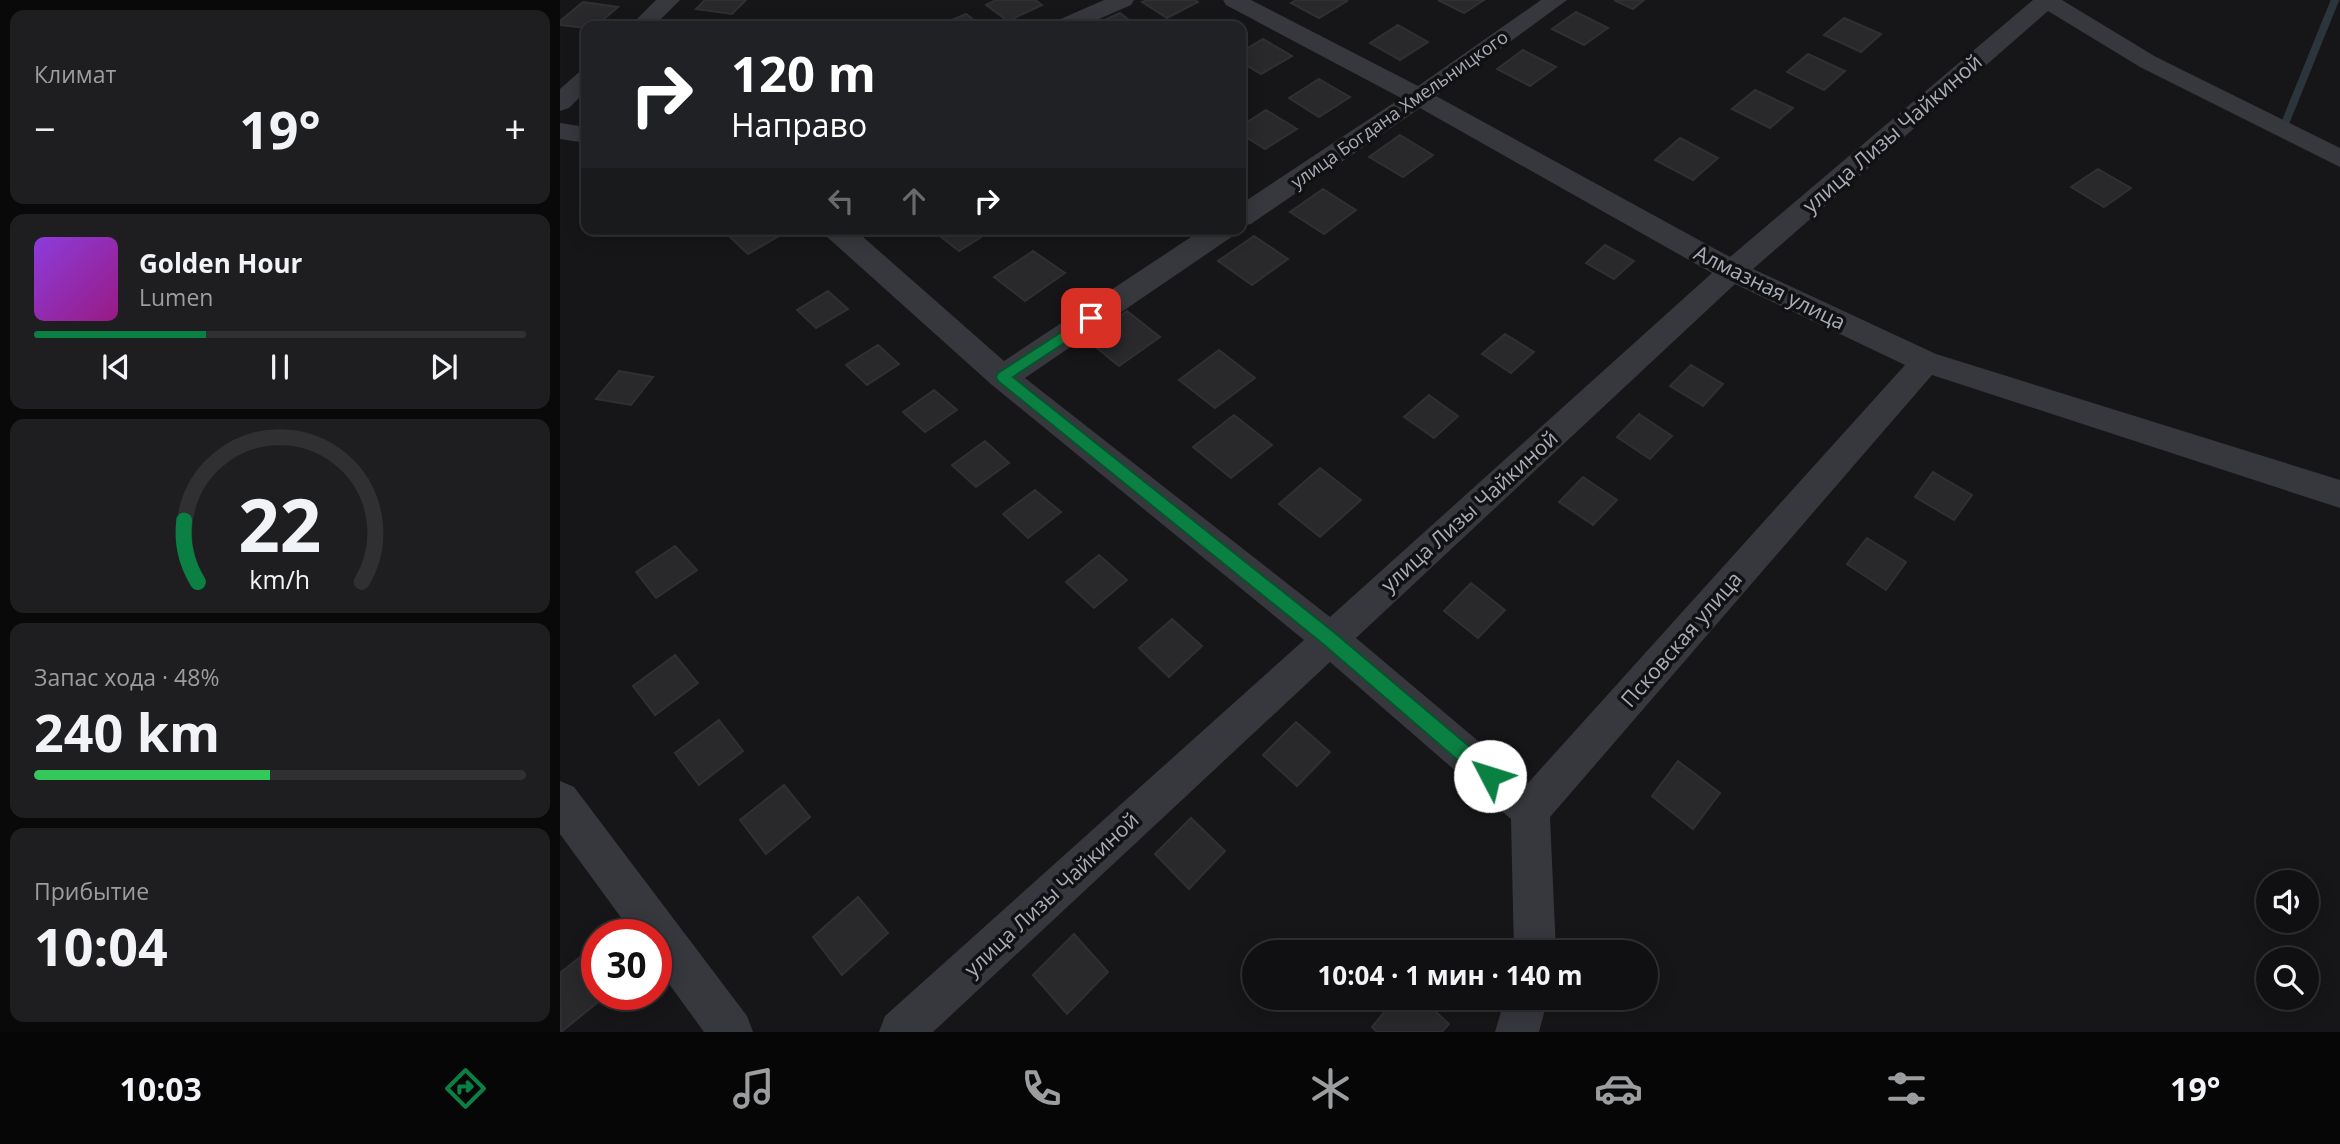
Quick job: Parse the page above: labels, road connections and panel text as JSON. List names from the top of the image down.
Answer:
{
  "streets": {
    "street": [
      "улица Богдана Хмельницкого",
      "улица Лизы Чайкиной",
      "Алмазная улица",
      "Псковская улица"
    ]
  },
  "crossings": [
    ["улица Богдана Хмельницкого", "Алмазная улица"],
    ["улица Лизы Чайкиной", "Алмазная улица"],
    ["Алмазная улица", "Псковская улица"]
  ],
  "page": {
    "tile": [
      "Климат",
      ["Запас хода · 48%", "240 km"],
      ["Прибытие", "10:04"]
    ],
    "turn": ["120 m", "Направо"],
    "heat": ["−", "19°", "+"],
    "song": ["Golden Hour", "Lumen"],
    "limit": "30",
    "trip": "10:04 · 1 мин · 140 m",
    "tabs": ["10:03", "19°"],
    "gauge": ["22", "km/h"]
  }
}
